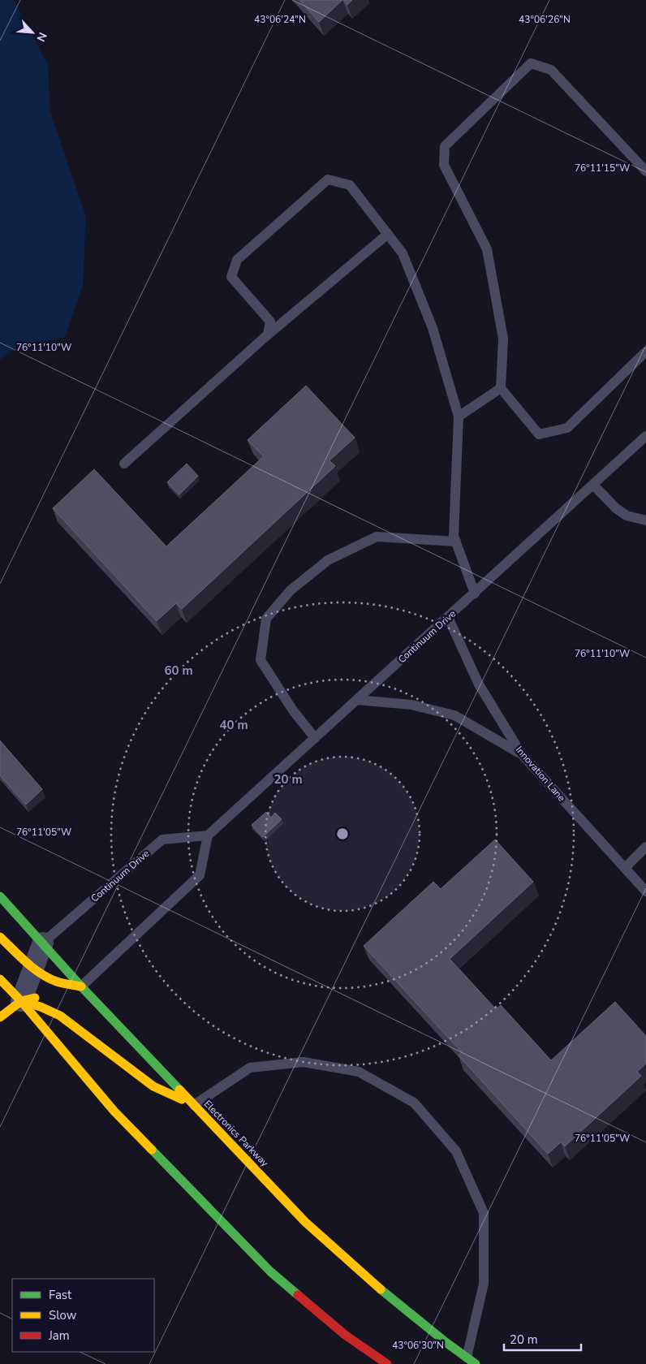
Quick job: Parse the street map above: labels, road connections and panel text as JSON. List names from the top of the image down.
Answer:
{
  "streets": {
    "main road": ["Electronics Parkway"],
    "lane": ["Continuum Drive", "Innovation Lane"]
  },
  "crossings": [
    ["Continuum Drive", "Innovation Lane"],
    ["Continuum Drive", "Electronics Parkway"]
  ],
  "legend": ["Fast", "Slow", "Jam"],
  "scale_bar": "20 m",
  "north": "bottom right",
  "coordinates": [
    "43°06'26\"N",
    "43°06'24\"N",
    "76°11'15\"W",
    "76°11'10\"W",
    "76°11'05\"W",
    "43°06'30\"N"
  ],
  "rings": ["60 m", "40 m", "20 m"]
}
